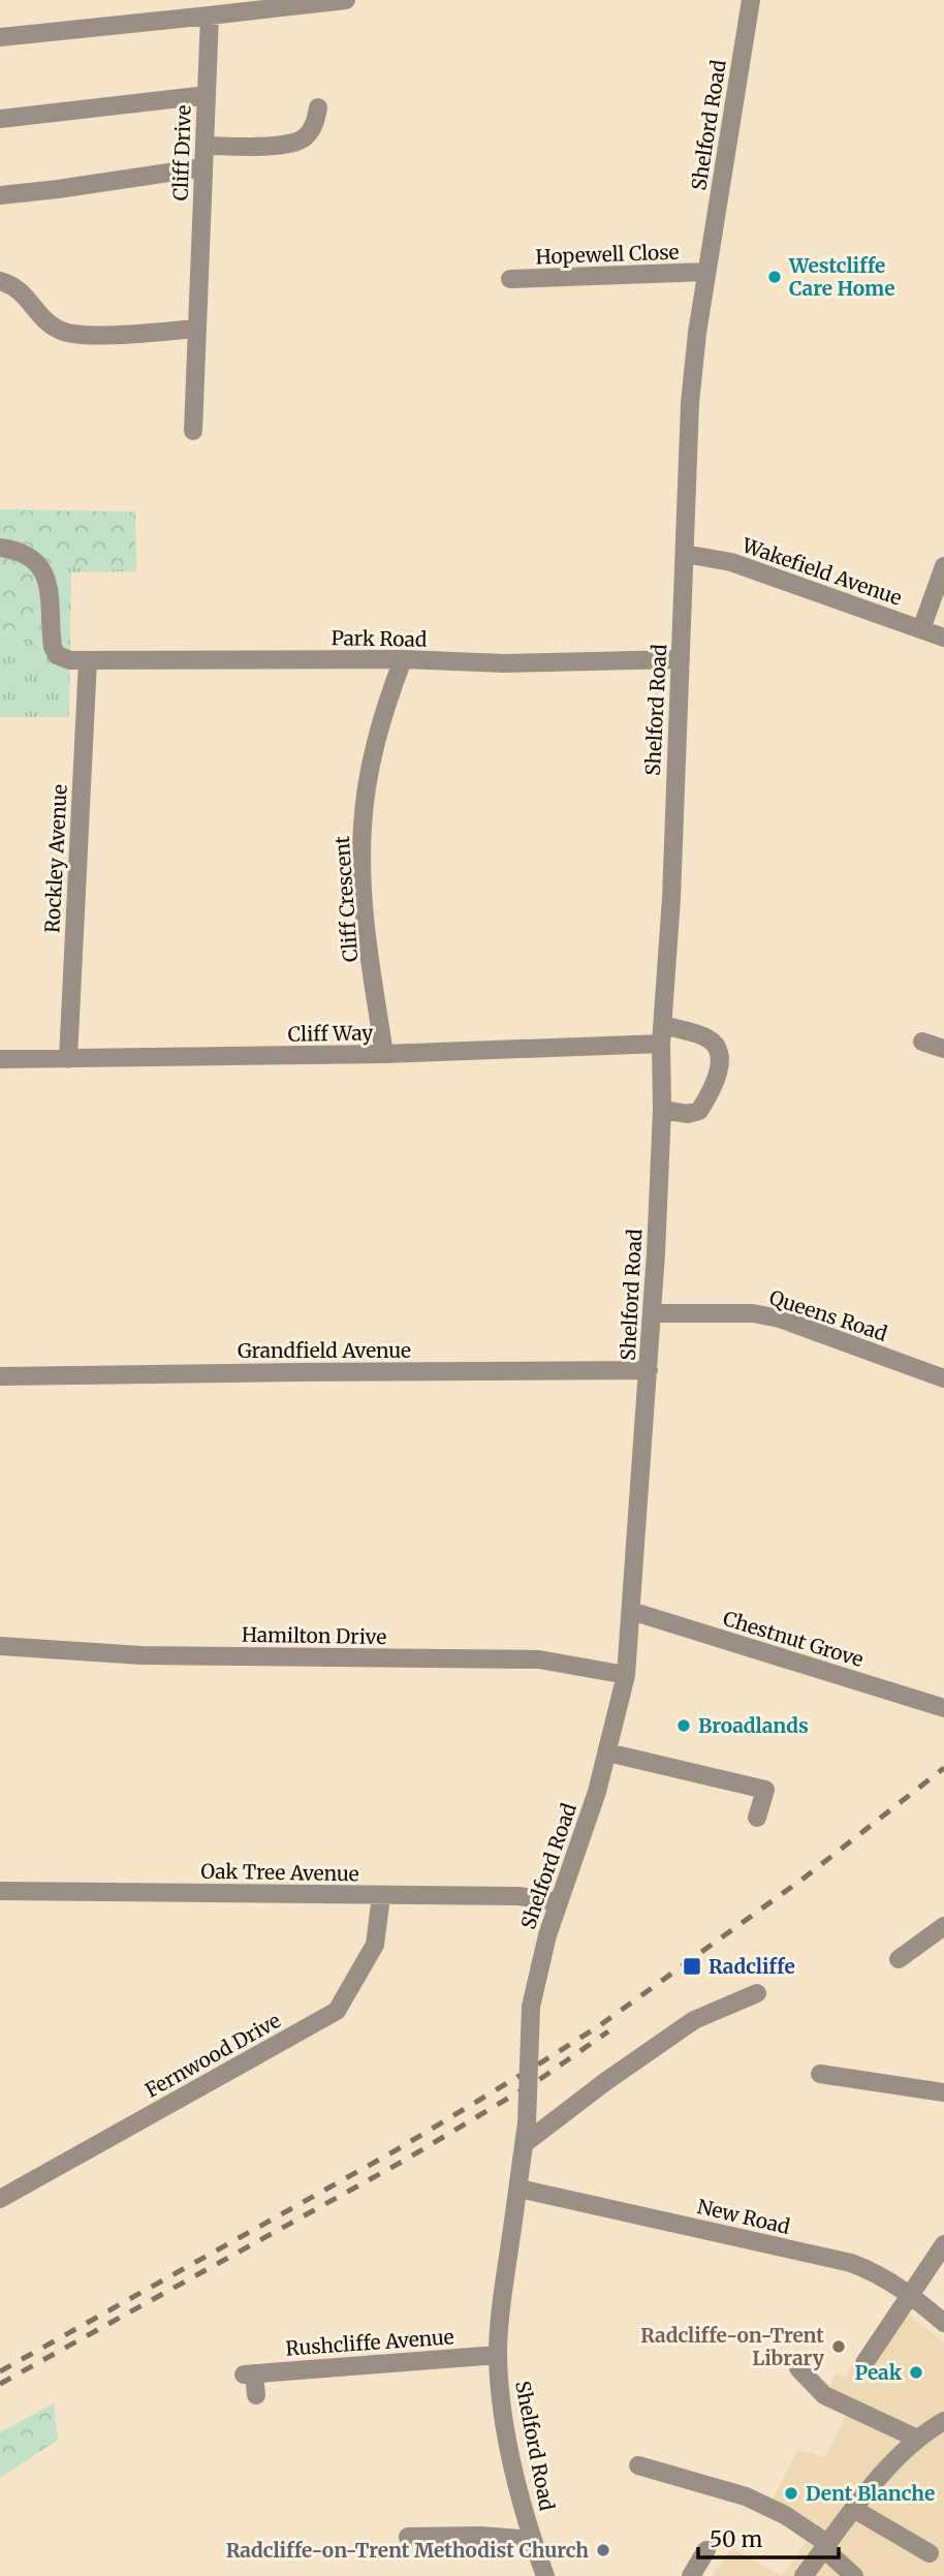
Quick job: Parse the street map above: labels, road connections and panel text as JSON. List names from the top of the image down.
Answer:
{
  "streets": {
    "street": [
      "Shelford Road",
      "Cliff Drive",
      "Hopewell Close",
      "Wakefield Avenue",
      "Park Road",
      "Rockley Avenue",
      "Cliff Crescent",
      "Cliff Way",
      "Queens Road",
      "Grandfield Avenue",
      "Hamilton Drive",
      "Chestnut Grove",
      "Oak Tree Avenue",
      "Fernwood Drive",
      "New Road",
      "Rushcliffe Avenue"
    ]
  },
  "crossings": [
    ["Shelford Road", "Hopewell Close"],
    ["Shelford Road", "Wakefield Avenue"],
    ["Shelford Road", "Park Road"],
    ["Shelford Road", "Cliff Way"],
    ["Shelford Road", "Queens Road"],
    ["Shelford Road", "Grandfield Avenue"],
    ["Shelford Road", "Hamilton Drive"],
    ["Shelford Road", "Chestnut Grove"],
    ["Shelford Road", "Oak Tree Avenue"],
    ["Shelford Road", "New Road"],
    ["Shelford Road", "Rushcliffe Avenue"],
    ["Park Road", "Rockley Avenue"],
    ["Park Road", "Cliff Crescent"],
    ["Rockley Avenue", "Cliff Way"],
    ["Cliff Crescent", "Cliff Way"],
    ["Oak Tree Avenue", "Fernwood Drive"]
  ],
  "places": {
    "other": [
      "Westcliffe Care Home",
      "Broadlands",
      "Radcliffe-on-Trent Library",
      "Peak",
      "Dent Blanche",
      "Radcliffe-on-Trent Methodist Church"
    ],
    "transit": ["Radcliffe"]
  },
  "scale_bar": "50 m"
}
